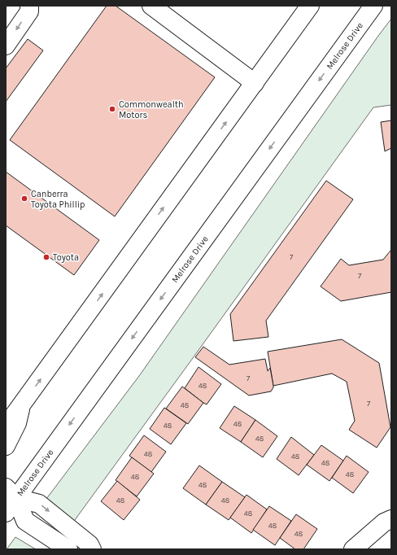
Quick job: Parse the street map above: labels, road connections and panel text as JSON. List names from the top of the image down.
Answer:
{
  "streets": {
    "main road": ["Melrose Drive"]
  },
  "places": ["Commonwealth Motors", "Canberra Toyota Phillip", "Toyota"],
  "house_numbers": [
    "7",
    "7",
    "7",
    "48",
    "7",
    "48",
    "48",
    "48",
    "48",
    "48",
    "48",
    "48",
    "48",
    "48",
    "48",
    "48",
    "48",
    "48",
    "48",
    "48"
  ]
}
